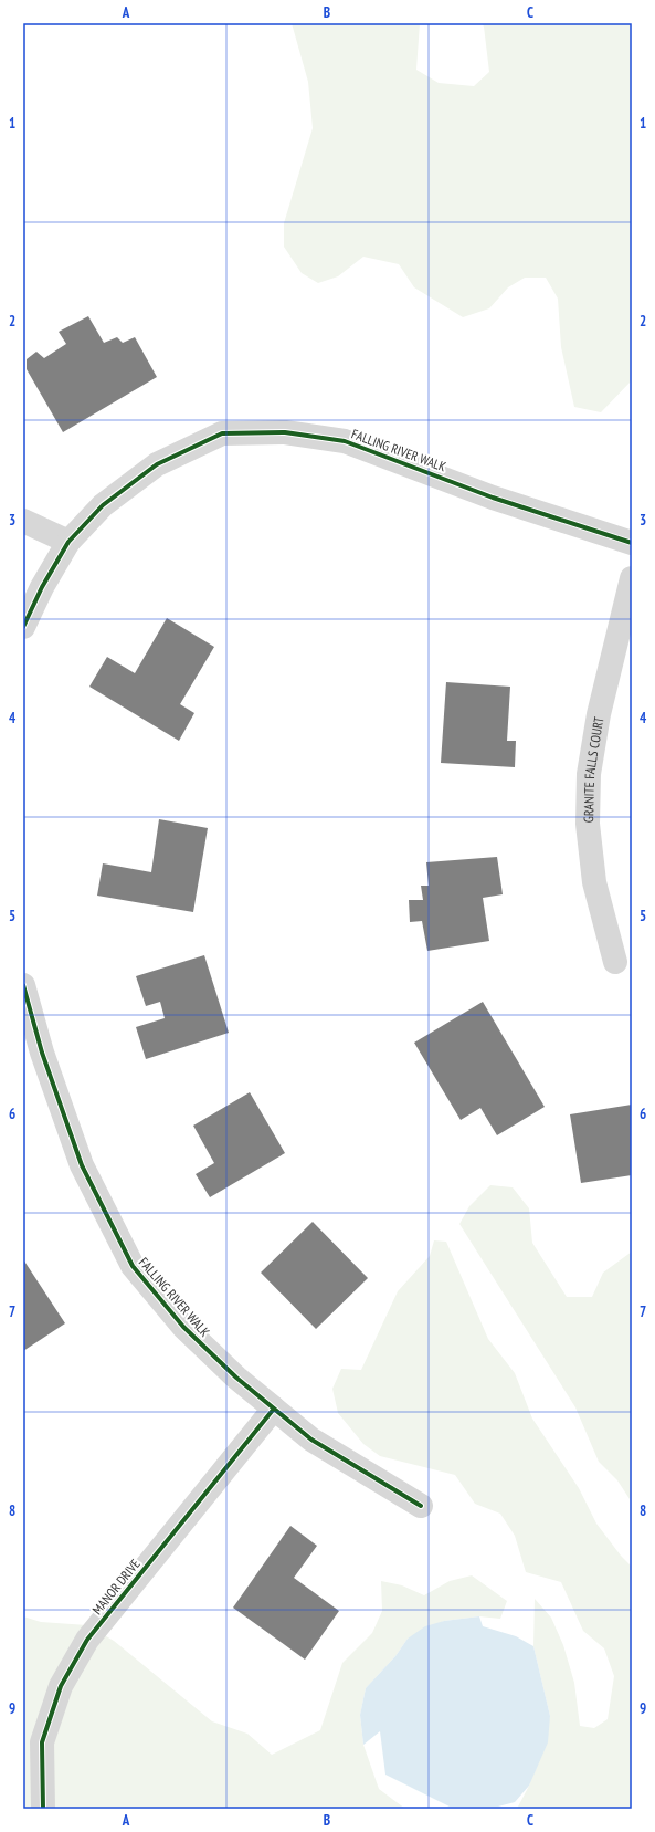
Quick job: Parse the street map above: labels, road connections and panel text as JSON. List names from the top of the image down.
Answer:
{
  "streets": {
    "street": ["FALLING RIVER WALK", "GRANITE FALLS COURT", "MANOR DRIVE"]
  },
  "crossings": [
    ["FALLING RIVER WALK", "MANOR DRIVE"]
  ],
  "grid": {
    "columns": ["A", "B", "C"],
    "rows": [
      "1",
      "2",
      "3",
      "4",
      "5",
      "6",
      "7",
      "8",
      "9"
    ]
  }
}
